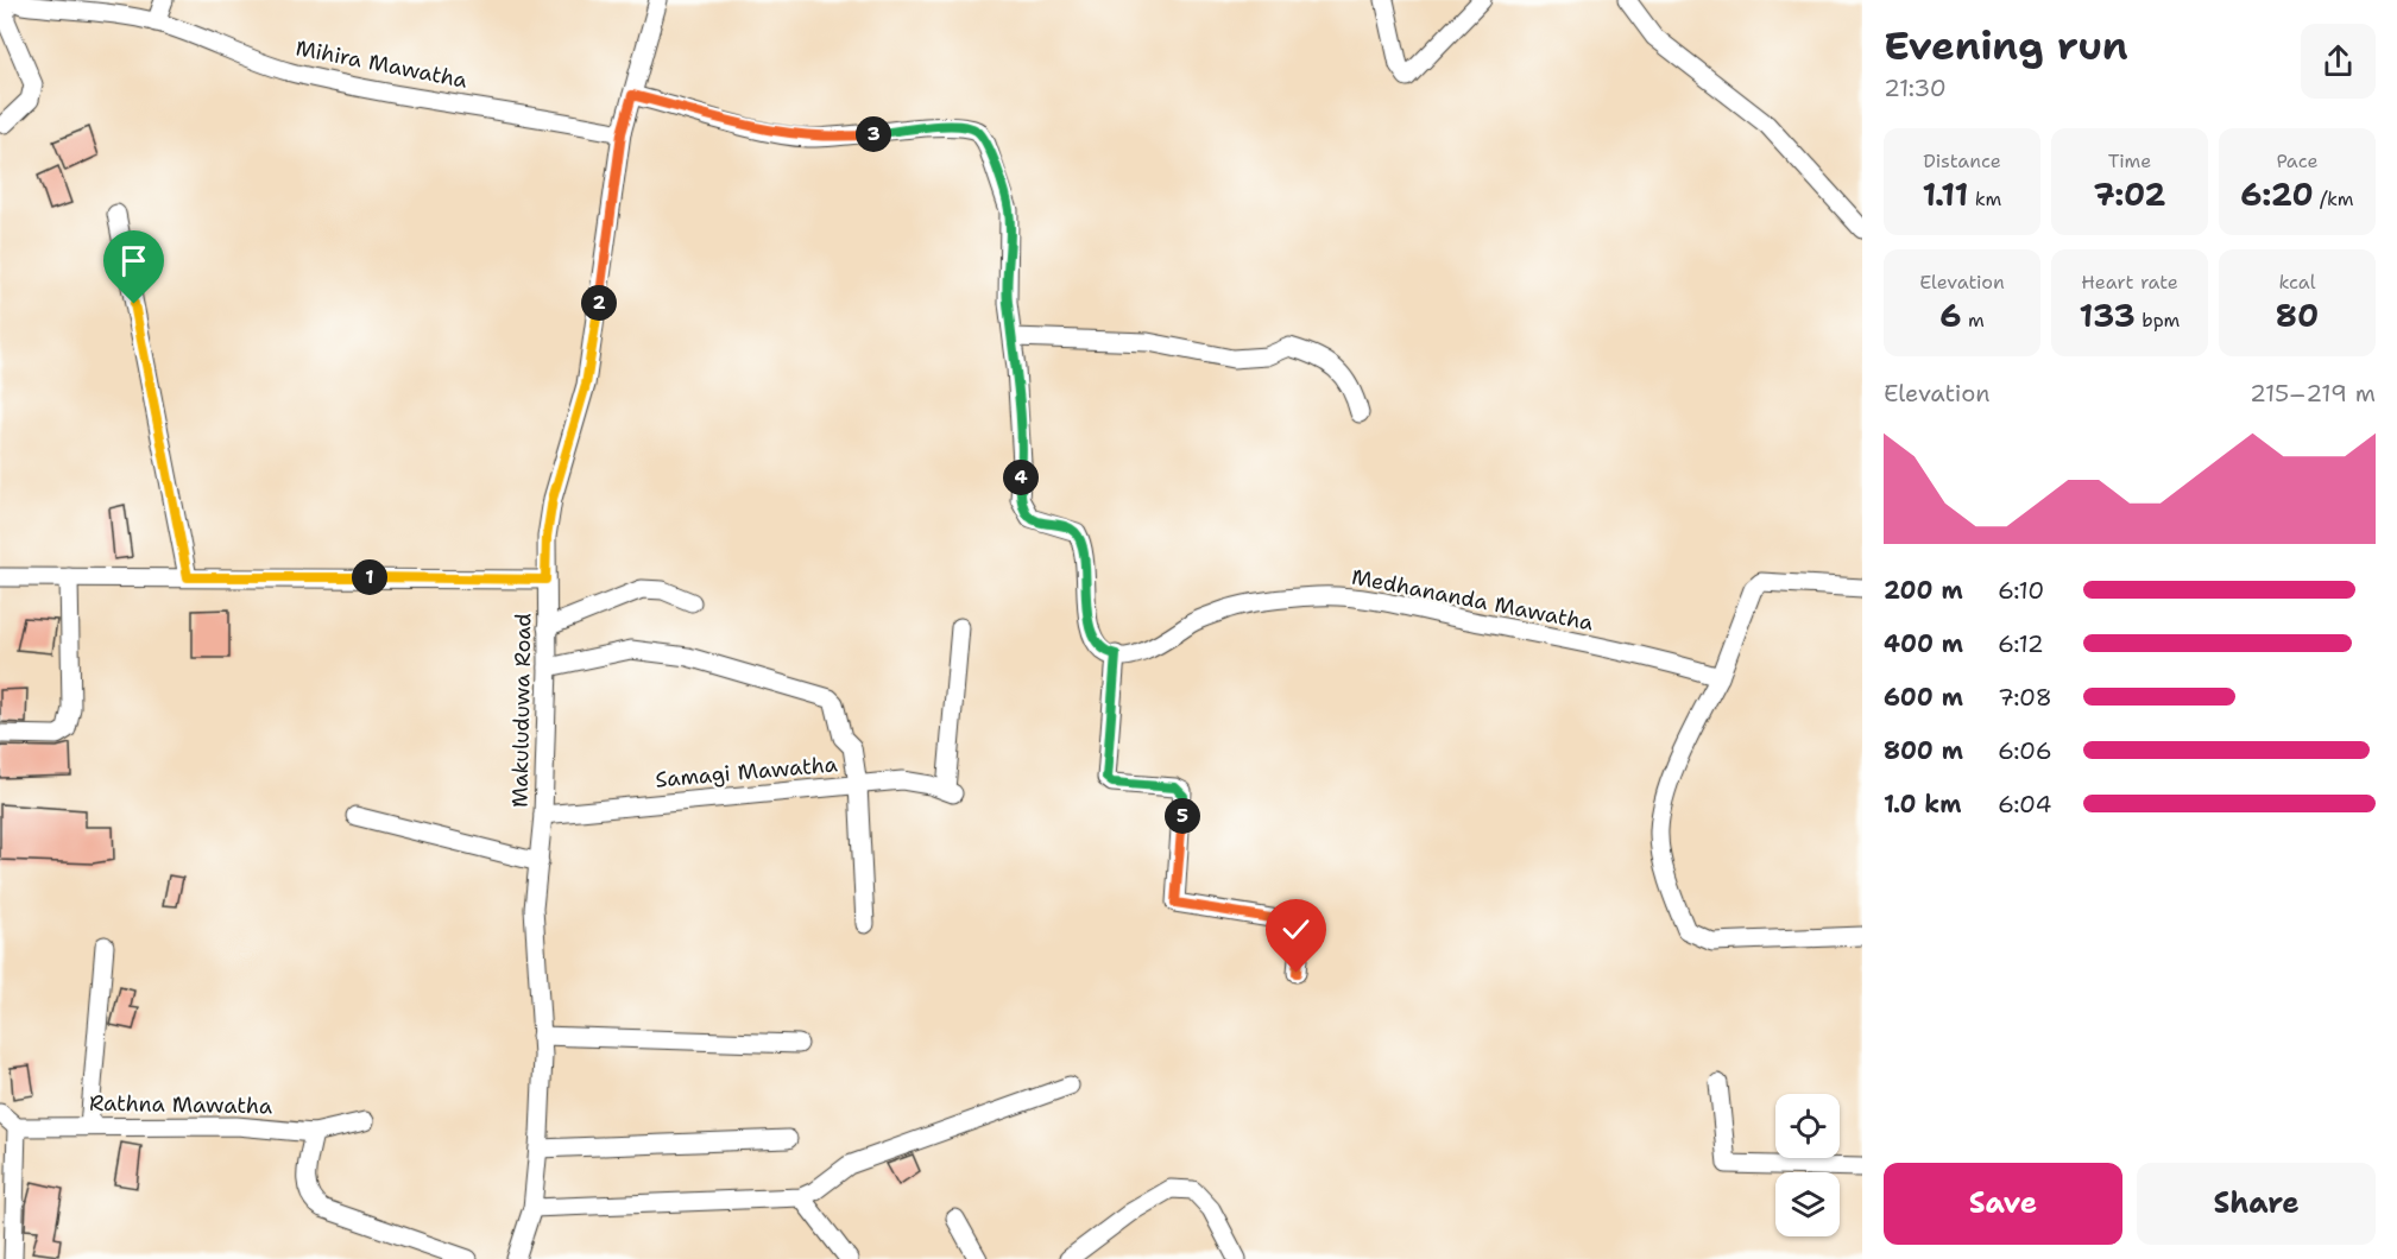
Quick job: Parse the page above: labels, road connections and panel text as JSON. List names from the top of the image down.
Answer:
{
  "streets": {
    "street": [
      "Mihira Mawatha",
      "Medhananda Mawatha",
      "Makuluduwa Road",
      "Samagi Mawatha",
      "Rathna Mawatha"
    ]
  },
  "crossings": [
    ["Mihira Mawatha", "Makuluduwa Road"],
    ["Makuluduwa Road", "Samagi Mawatha"]
  ],
  "page": {
    "heading": ["Evening run", "21:30"],
    "pins": [
      "3",
      "2",
      "4",
      "1",
      "5"
    ],
    "stats": [
      ["Distance", "1.11 km"],
      ["Time", "7:02"],
      ["Pace", "6:20 /km"],
      ["Elevation", "6 m"],
      ["Heart rate", "133 bpm"],
      ["kcal", "80"]
    ],
    "chart": ["Elevation", "215–219 m"],
    "list": [
      {
        "name": "200 m",
        "note": "6:10"
      },
      {
        "name": "400 m",
        "note": "6:12"
      },
      {
        "name": "600 m",
        "note": "7:08"
      },
      {
        "name": "800 m",
        "note": "6:06"
      },
      {
        "name": "1.0 km",
        "note": "6:04"
      }
    ],
    "buttons": ["Save", "Share"]
  }
}
